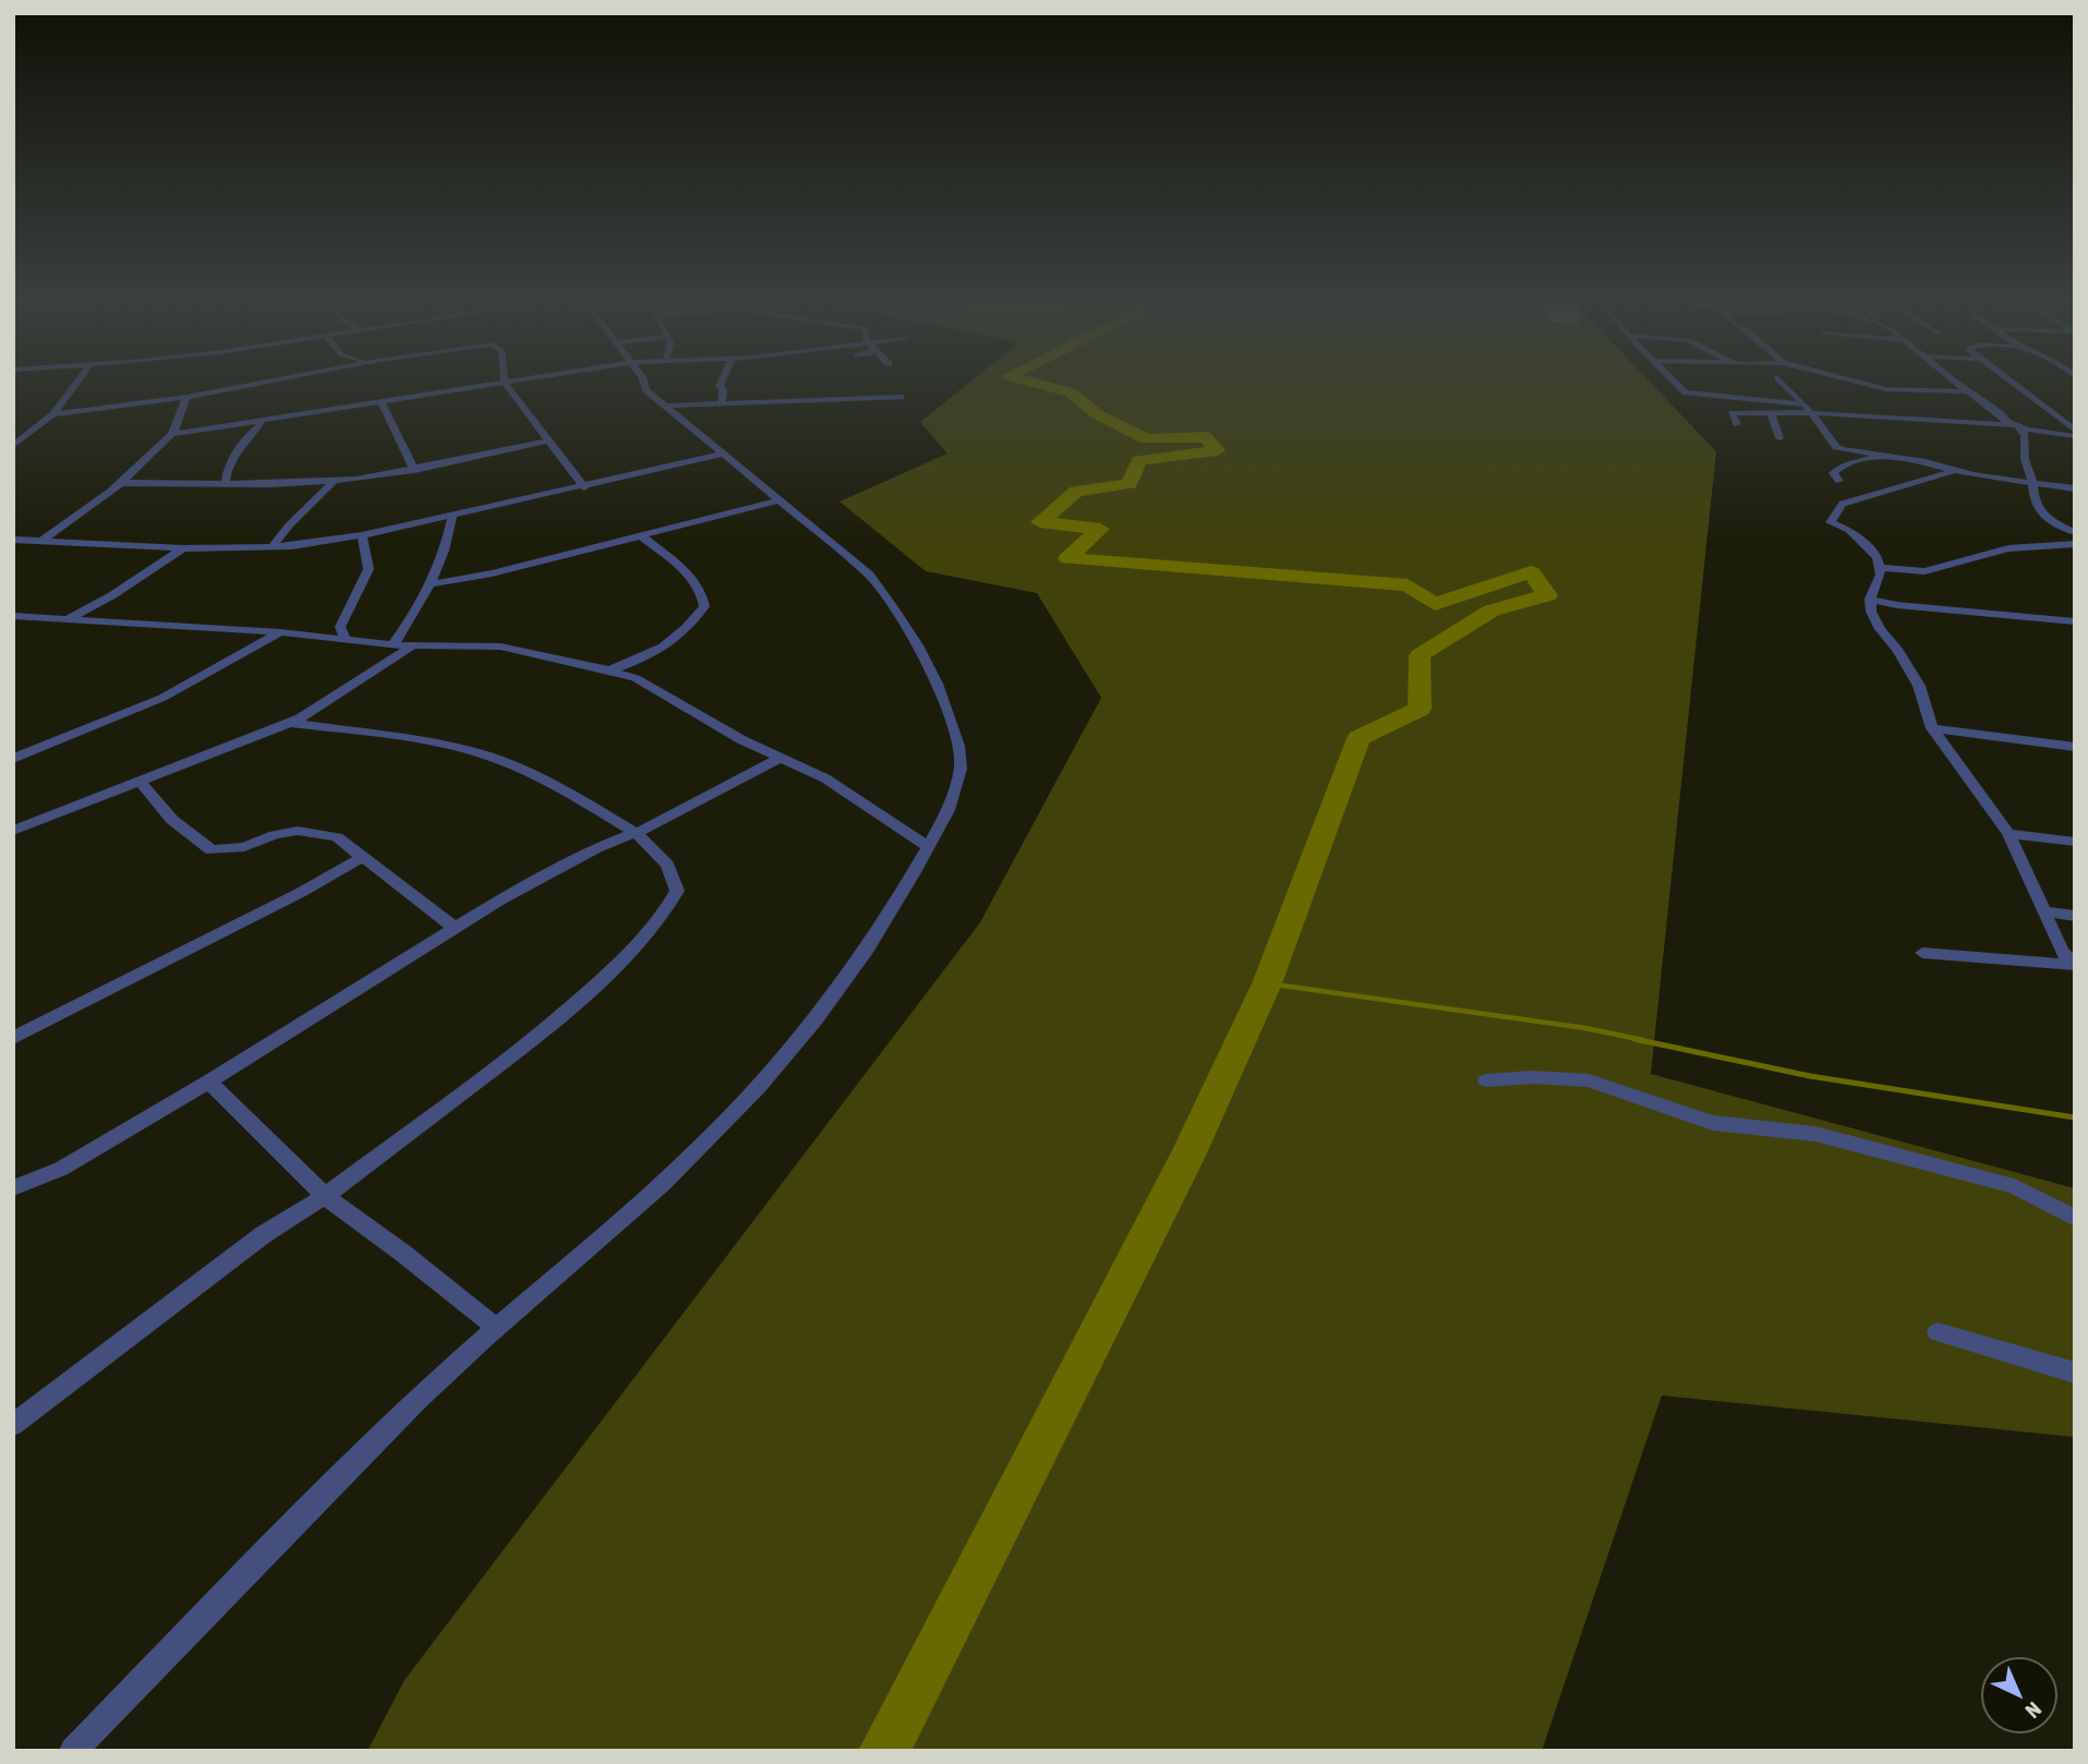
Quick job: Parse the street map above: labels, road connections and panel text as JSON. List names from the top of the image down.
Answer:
{
  "north": "bottom right"
}
